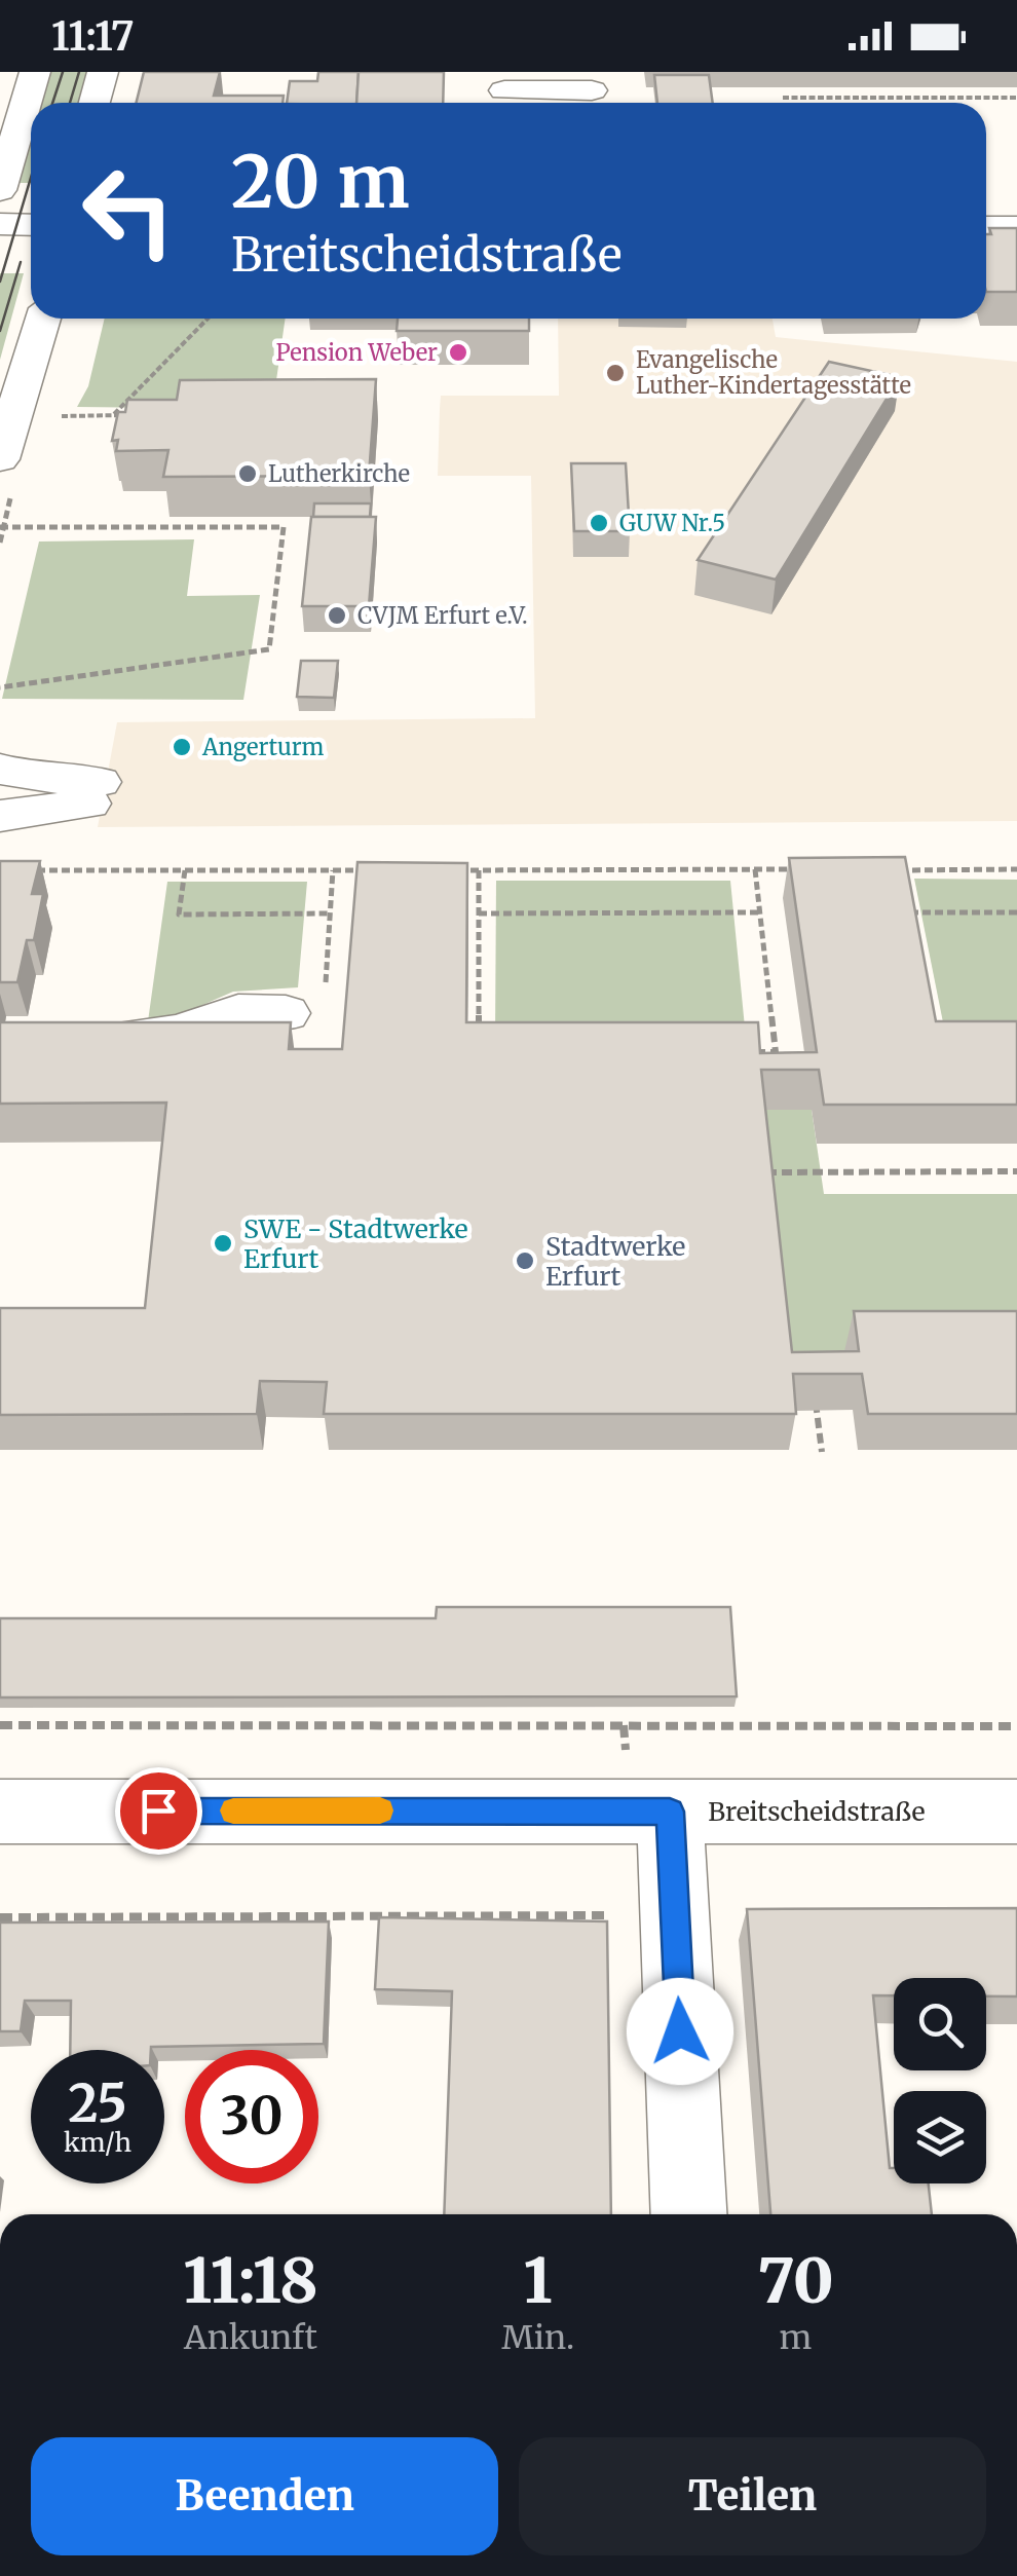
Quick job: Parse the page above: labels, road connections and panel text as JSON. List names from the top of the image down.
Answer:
{
  "streets": {
    "street": ["Breitscheidstraße"]
  },
  "places": [
    "Pension Weber",
    "Evangelische Luther-Kindertagesstätte",
    "Lutherkirche",
    "GUW Nr.5",
    "CVJM Erfurt e.V.",
    "Angerturm",
    "SWE - Stadtwerke Erfurt",
    "Stadtwerke Erfurt"
  ],
  "page": {
    "status": "11:17",
    "turn": ["20 m", "Breitscheidstraße"],
    "speed": "25 km/h",
    "limit": "30",
    "eta": [
      "11:18",
      "Ankunft",
      "1",
      "Min.",
      "70",
      "m"
    ],
    "buttons": ["Beenden", "Teilen"]
  }
}
